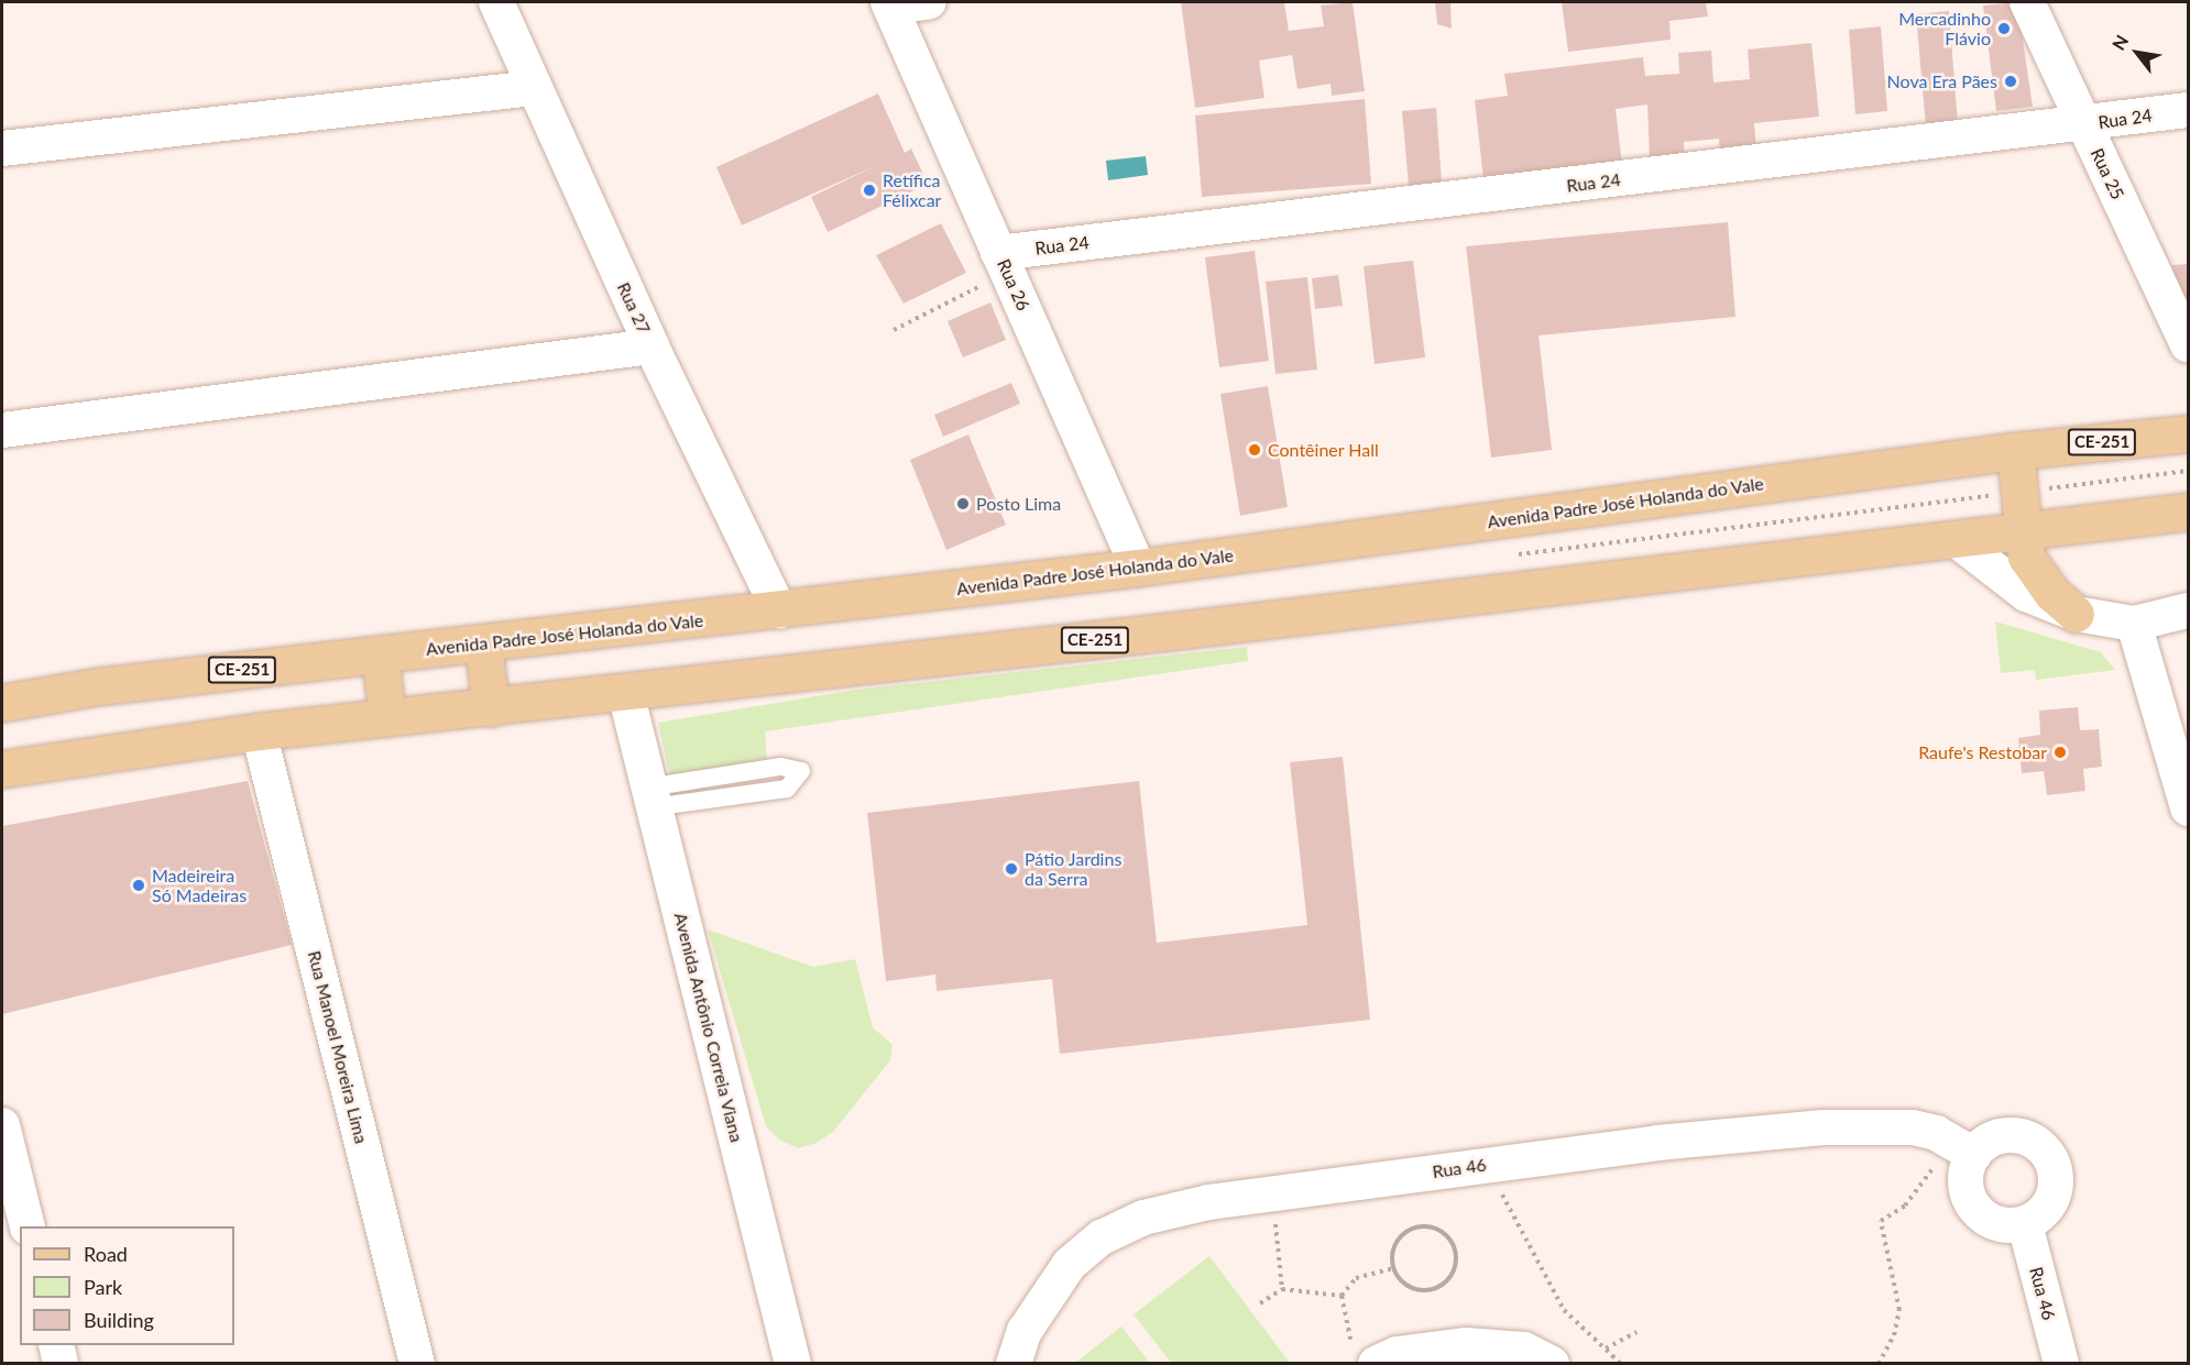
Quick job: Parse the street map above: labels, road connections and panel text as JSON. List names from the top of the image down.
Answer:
{
  "streets": {
    "main road": ["CE-251", "Avenida Padre José Holanda do Vale"],
    "street": [
      "Rua 24",
      "Rua 25",
      "Rua 26",
      "Rua 27",
      "Avenida Antônio Correia Viana",
      "Rua Manoel Moreira Lima",
      "Rua 46"
    ]
  },
  "crossings": [
    ["Rua 24", "Rua 25"],
    ["Rua 24", "Rua 26"],
    ["Rua 26", "Avenida Padre José Holanda do Vale"],
    ["Rua 27", "Avenida Padre José Holanda do Vale"],
    ["CE-251", "Avenida Antônio Correia Viana"],
    ["CE-251", "Rua Manoel Moreira Lima"]
  ],
  "places": [
    "Mercadinho Flávio",
    "Nova Era Pães",
    "Retífica Félixcar",
    "Contêiner Hall",
    "Posto Lima",
    "Raufe's Restobar",
    "Pátio Jardins da Serra",
    "Madeireira Só Madeiras"
  ],
  "legend": ["Road", "Park", "Building"],
  "north": "top left"
}
